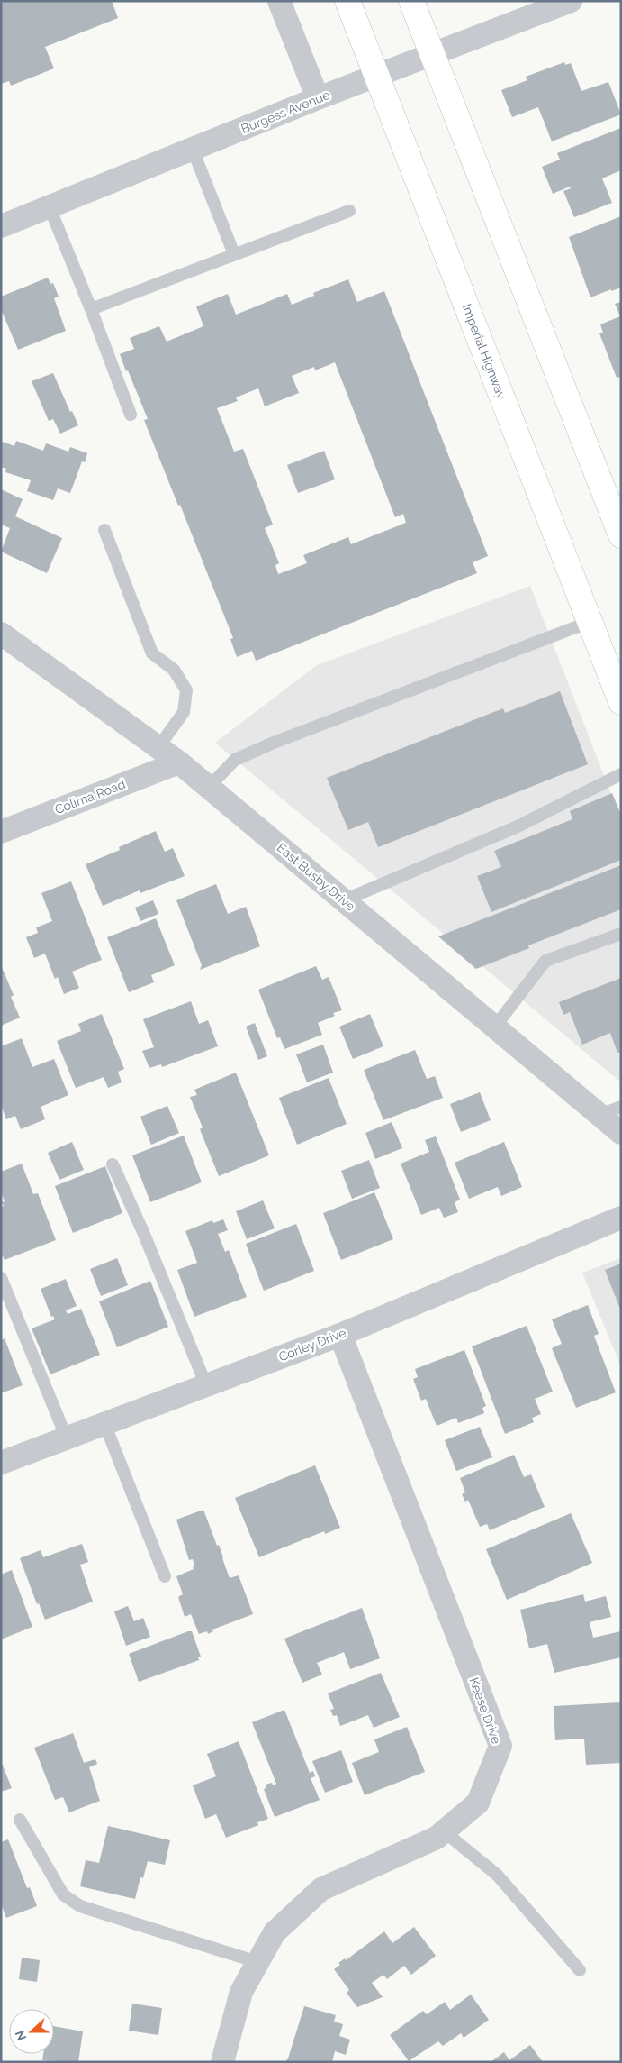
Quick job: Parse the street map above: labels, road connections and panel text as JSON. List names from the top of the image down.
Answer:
{
  "streets": {
    "main road": ["Imperial Highway"],
    "street": [
      "Burgess Avenue",
      "Colima Road",
      "East Busby Drive",
      "Corley Drive",
      "Keese Drive"
    ]
  },
  "crossings": [
    ["Burgess Avenue", "Imperial Highway"],
    ["Colima Road", "East Busby Drive"],
    ["Corley Drive", "Keese Drive"]
  ],
  "north": "left"
}
